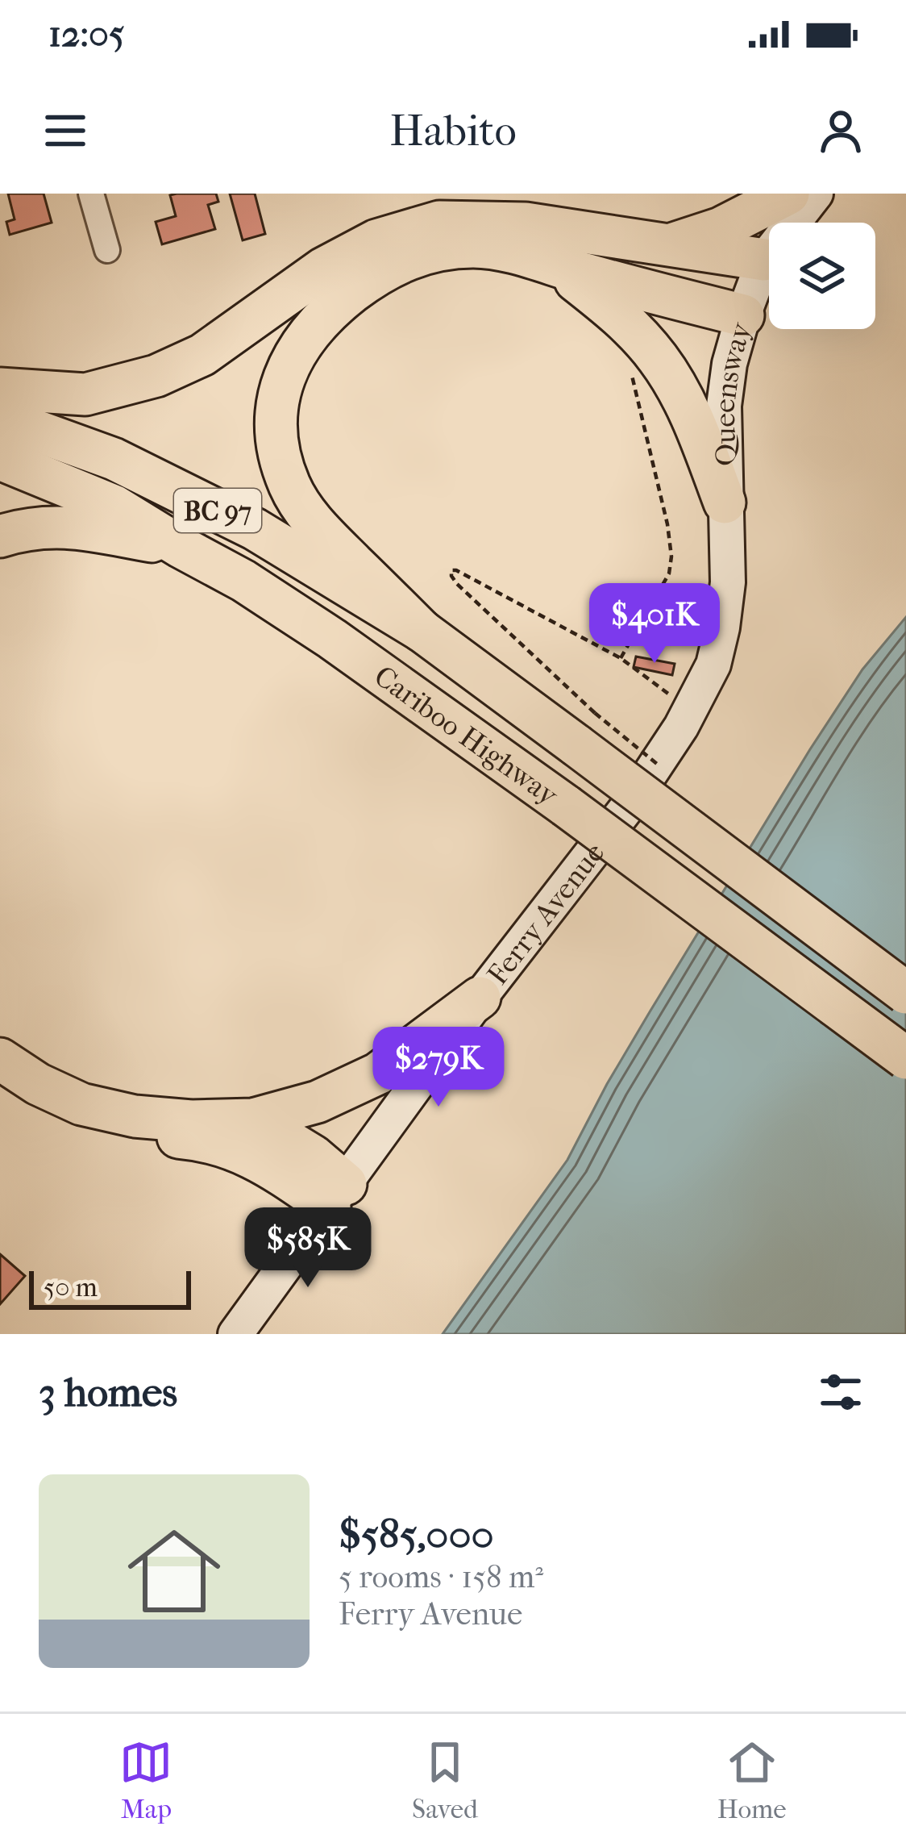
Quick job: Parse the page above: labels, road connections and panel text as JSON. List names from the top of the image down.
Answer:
{
  "streets": {
    "highway": ["BC 97", "Cariboo Highway"],
    "main road": ["Queensway", "Ferry Avenue"]
  },
  "crossings": [
    ["Queensway", "Ferry Avenue"]
  ],
  "scale_bar": "50 m",
  "page": {
    "status": "12:05",
    "header": "Habito",
    "price": ["$401K", "$279K", "$585K"],
    "scale": "50 m",
    "heading": "3 homes",
    "list": [
      {
        "name": "$585,000",
        "note": "5 rooms · 158 m² · Ferry Avenue"
      }
    ],
    "tabs": ["Map", "Saved", "Home"]
  }
}
